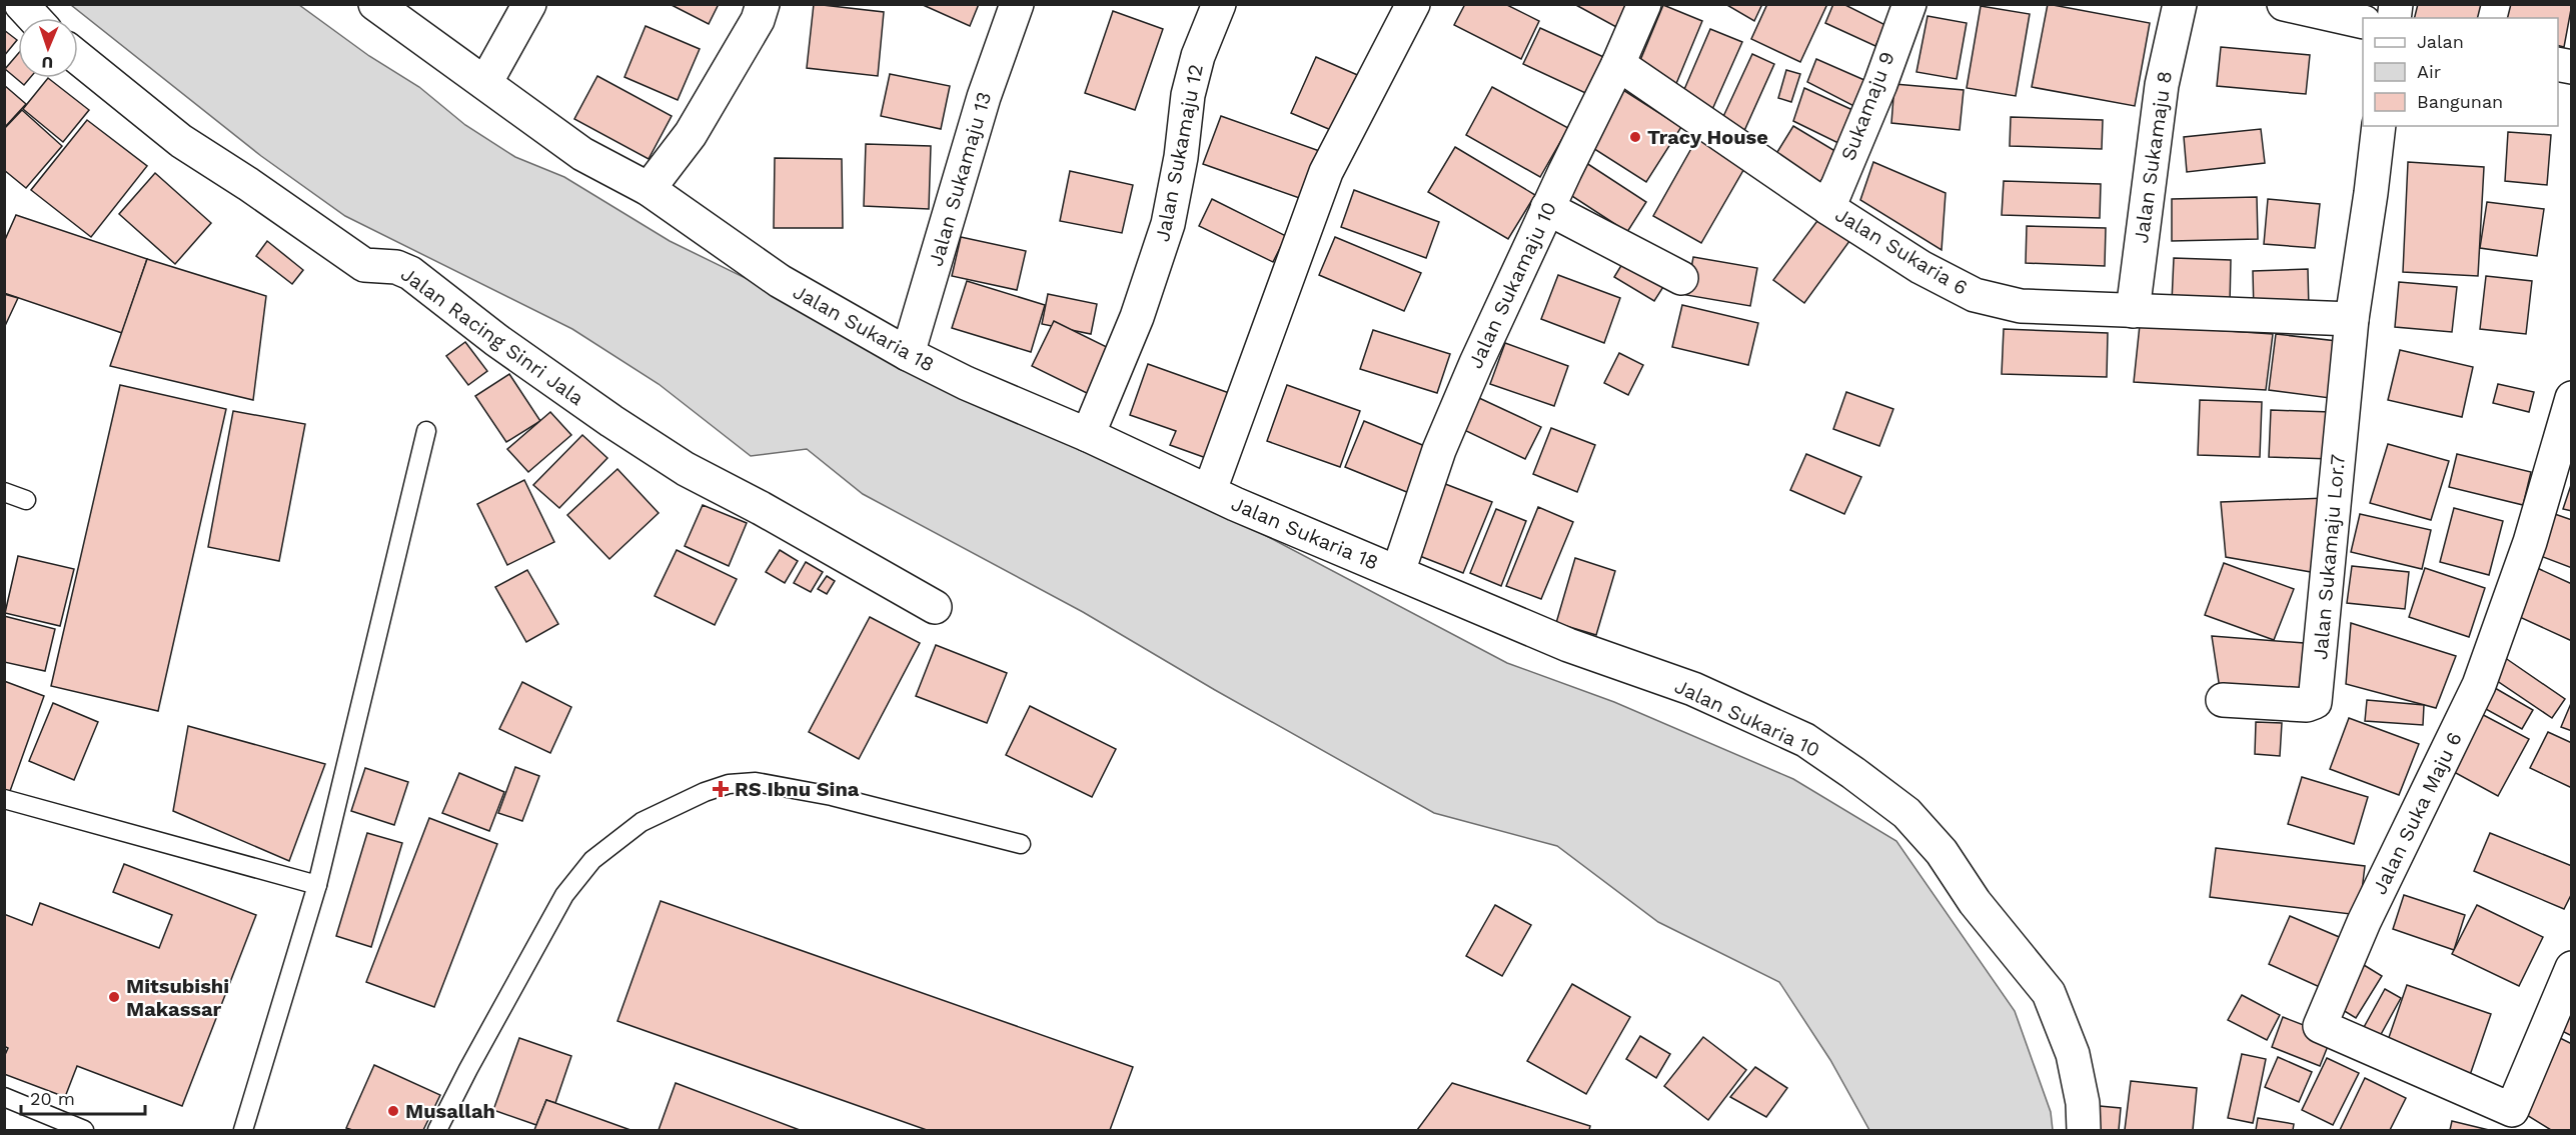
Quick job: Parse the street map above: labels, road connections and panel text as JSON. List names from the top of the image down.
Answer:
{
  "streets": {
    "street": [
      "Jalan Sukamaju 12",
      "Jalan Sukamaju 8",
      "Jalan Sukamaju 13",
      "Jalan Sukaria 6",
      "Jalan Sukamaju 10",
      "Jalan Sukaria 18",
      "Jalan Racing Sinri Jala",
      "Jalan Sukamaju Lor.7",
      "Jalan Sukaria 10",
      "Jalan Suka Maju 6"
    ]
  },
  "crossings": [
    ["Jalan Sukamaju 12", "Jalan Sukaria 18"],
    ["Jalan Sukamaju 8", "Jalan Sukaria 6"],
    ["Jalan Sukamaju 13", "Jalan Sukaria 18"],
    ["Jalan Sukaria 6", "Jalan Sukamaju Lor.7"],
    ["Jalan Sukamaju 10", "Jalan Sukaria 18"],
    ["Jalan Sukamaju 10", "Jalan Sukaria 10"],
    ["Jalan Sukaria 18", "Jalan Sukaria 10"]
  ],
  "places": {
    "other": ["Tracy House", "Mitsubishi Makassar", "Musallah"],
    "health": ["RS Ibnu Sina"]
  },
  "legend": ["Jalan", "Air", "Bangunan"],
  "scale_bar": "20 m",
  "north": "bottom"
}
